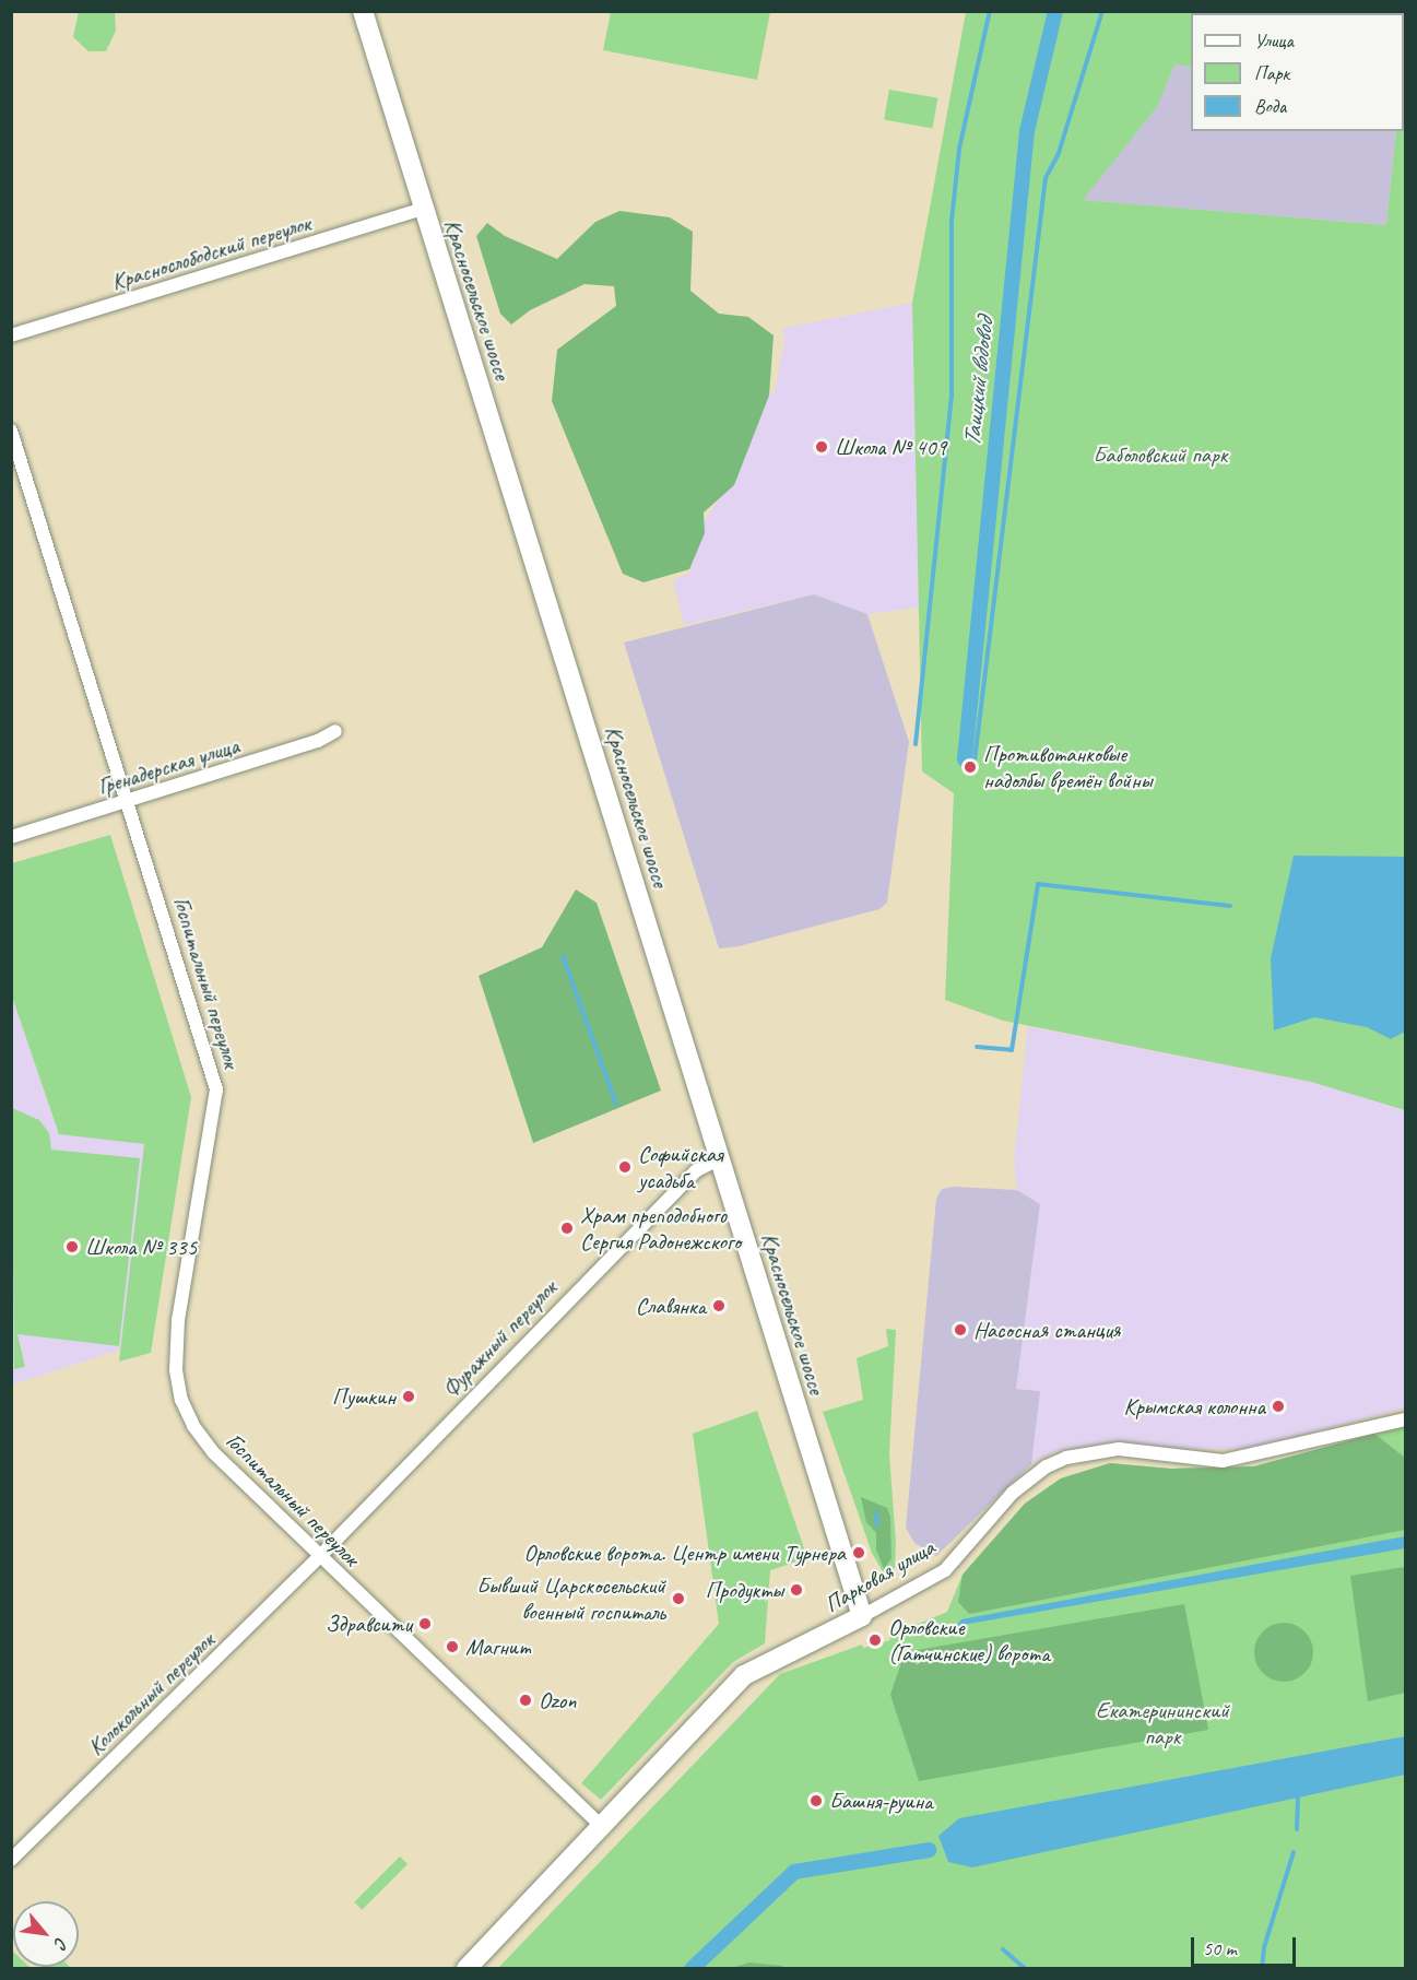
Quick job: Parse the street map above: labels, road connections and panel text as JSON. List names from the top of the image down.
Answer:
{
  "streets": {
    "main road": ["Красносельское шоссе", "Парковая улица"],
    "street": [
      "Краснослободский переулок",
      "Гренадерская улица",
      "Госпитальный переулок",
      "Фуражный переулок",
      "Колокольный переулок"
    ]
  },
  "crossings": [
    ["Краснослободский переулок", "Красносельское шоссе"],
    ["Красносельское шоссе", "Фуражный переулок"],
    ["Красносельское шоссе", "Парковая улица"],
    ["Гренадерская улица", "Госпитальный переулок"],
    ["Госпитальный переулок", "Фуражный переулок"],
    ["Госпитальный переулок", "Парковая улица"],
    ["Госпитальный переулок", "Колокольный переулок"],
    ["Фуражный переулок", "Колокольный переулок"]
  ],
  "water": ["Таицкий водовод"],
  "parks": ["Баболовский парк", "Екатерининский парк"],
  "places": [
    "Школа № 409",
    "Противотанковые надолбы времён войны",
    "Софийская усадьба",
    "Храм преподобного Сергия Радонежского",
    "Школа № 335",
    "Славянка",
    "Насосная станция",
    "Пушкин",
    "Крымская колонна",
    "Орловские ворота. Центр имени Турнера",
    "Продукты",
    "Бывший Царскосельский военный госпиталь",
    "Здравсити",
    "Орловские (Гатчинские) ворота",
    "Магнит",
    "Ozon",
    "Башня-руина"
  ],
  "legend": ["Улица", "Парк", "Вода"],
  "scale_bar": "50 m",
  "north": "bottom right"
}
